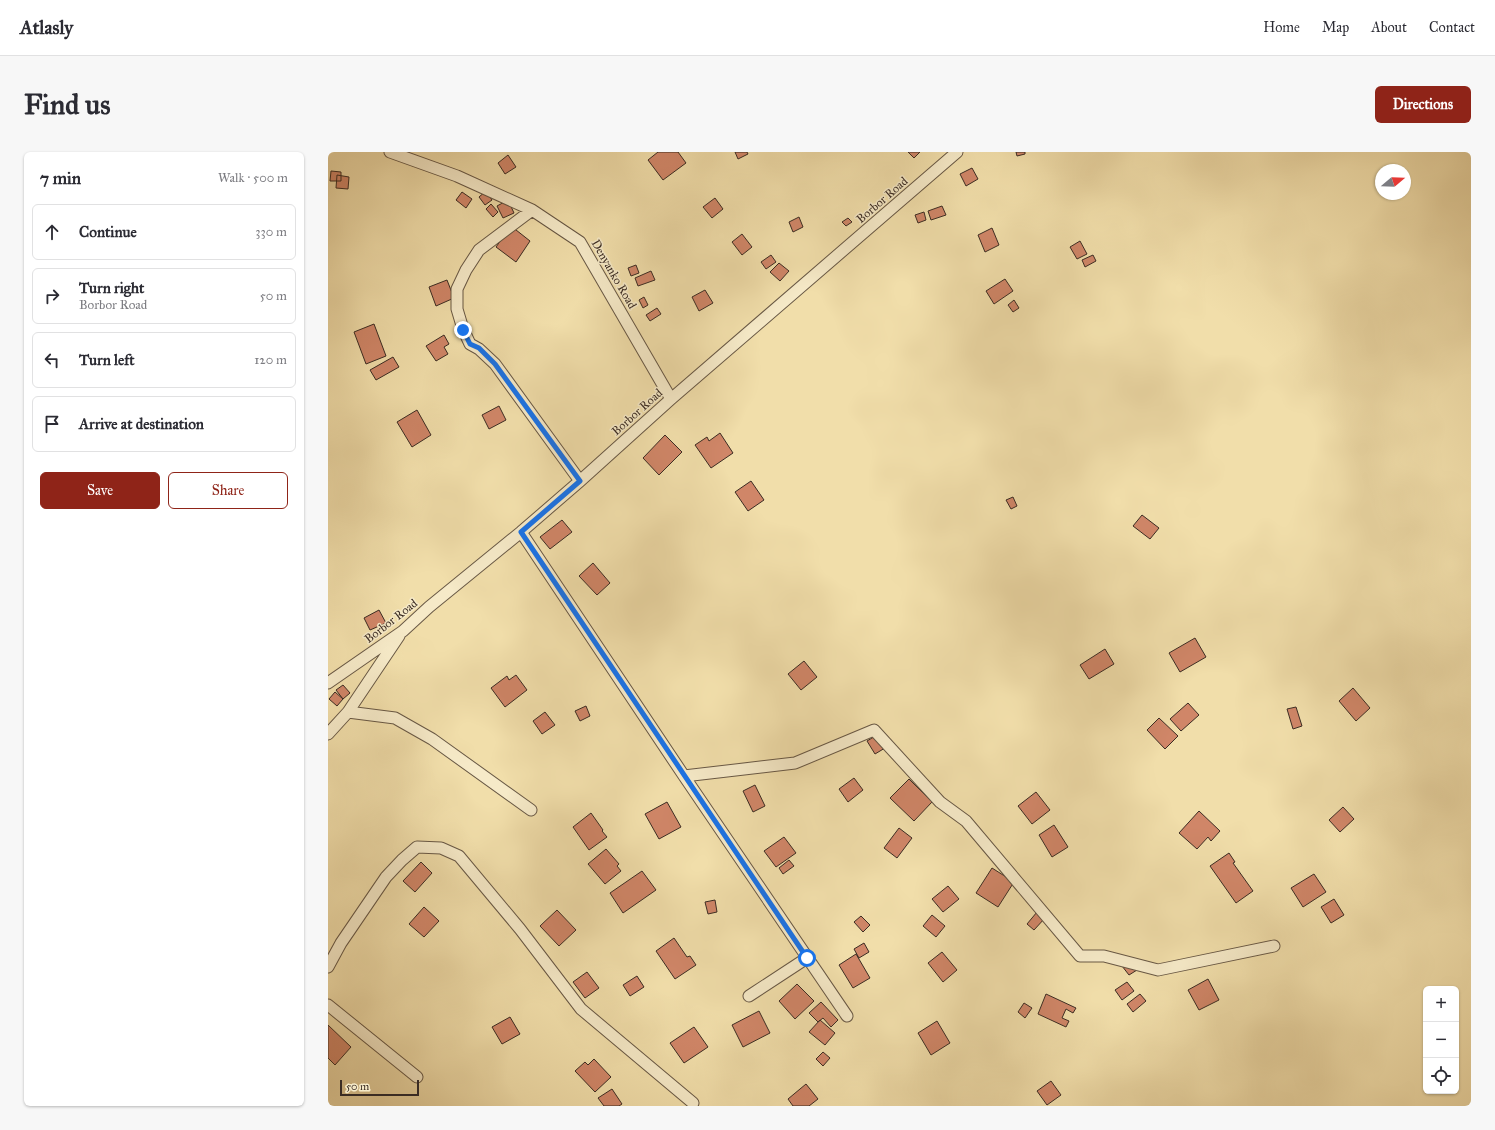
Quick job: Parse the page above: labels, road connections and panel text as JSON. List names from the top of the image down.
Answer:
{
  "streets": {
    "street": ["Borbor Road", "Denyanko Road"]
  },
  "crossings": [
    ["Borbor Road", "Denyanko Road"]
  ],
  "scale_bar": "50 m",
  "north": "right",
  "page": {
    "header": "Atlasly",
    "nav": [
      "Home",
      "Map",
      "About",
      "Contact"
    ],
    "buttons": [
      "Directions",
      ["Save", "Share"]
    ],
    "title": "Find us",
    "heading": ["7 min", "Walk · 500 m"],
    "list": [
      ["Continue", "330 m"],
      ["Turn right", "Borbor Road", "50 m"],
      ["Turn left", "120 m"],
      "Arrive at destination"
    ],
    "map_buttons": ["+", "−"],
    "scale": "50 m"
  }
}
